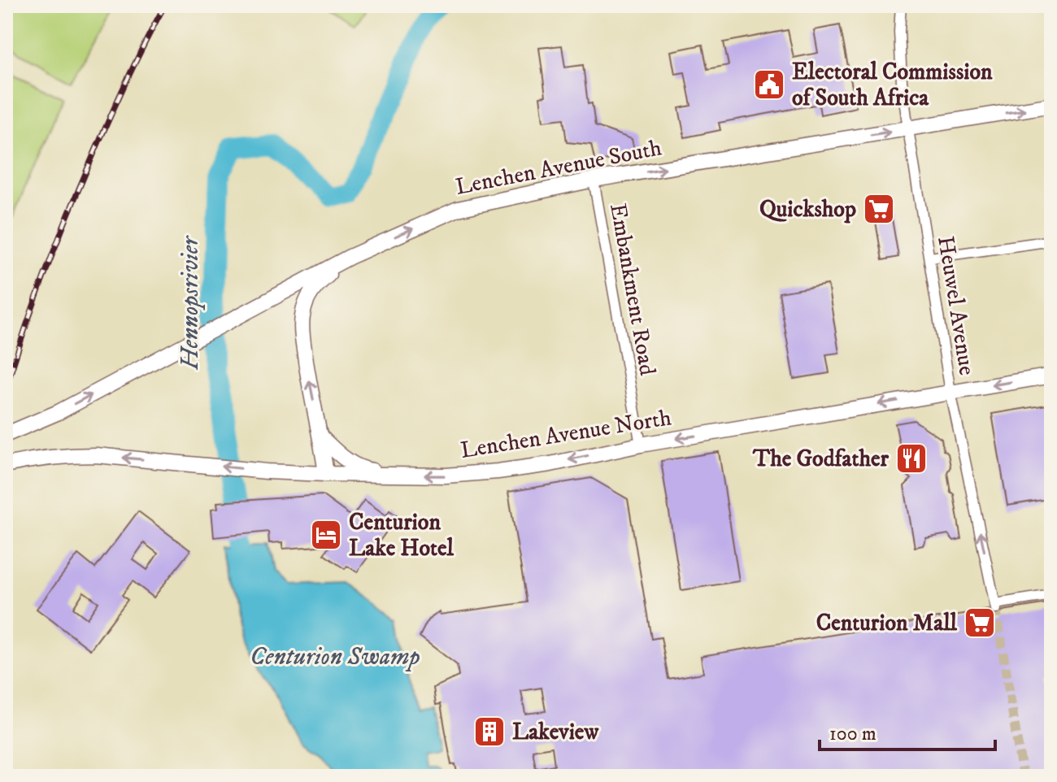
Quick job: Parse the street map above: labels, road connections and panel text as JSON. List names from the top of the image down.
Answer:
{
  "streets": {
    "main road": ["Lenchen Avenue South", "Lenchen Avenue North"],
    "street": ["Embankment Road", "Heuwel Avenue"]
  },
  "crossings": [
    ["Lenchen Avenue South", "Embankment Road"],
    ["Lenchen Avenue South", "Heuwel Avenue"],
    ["Embankment Road", "Lenchen Avenue North"],
    ["Heuwel Avenue", "Lenchen Avenue North"]
  ],
  "one_way": ["Lenchen Avenue South", "Lenchen Avenue North"],
  "water": ["Hennopsrivier", "Centurion Swamp"],
  "places": {
    "public building": ["Electoral Commission of South Africa"],
    "supermarket": ["Quickshop", "Centurion Mall"],
    "restaurant": ["The Godfather"],
    "hotel": ["Centurion Lake Hotel"],
    "building": ["Lakeview"]
  },
  "scale_bar": "100 m"
}
